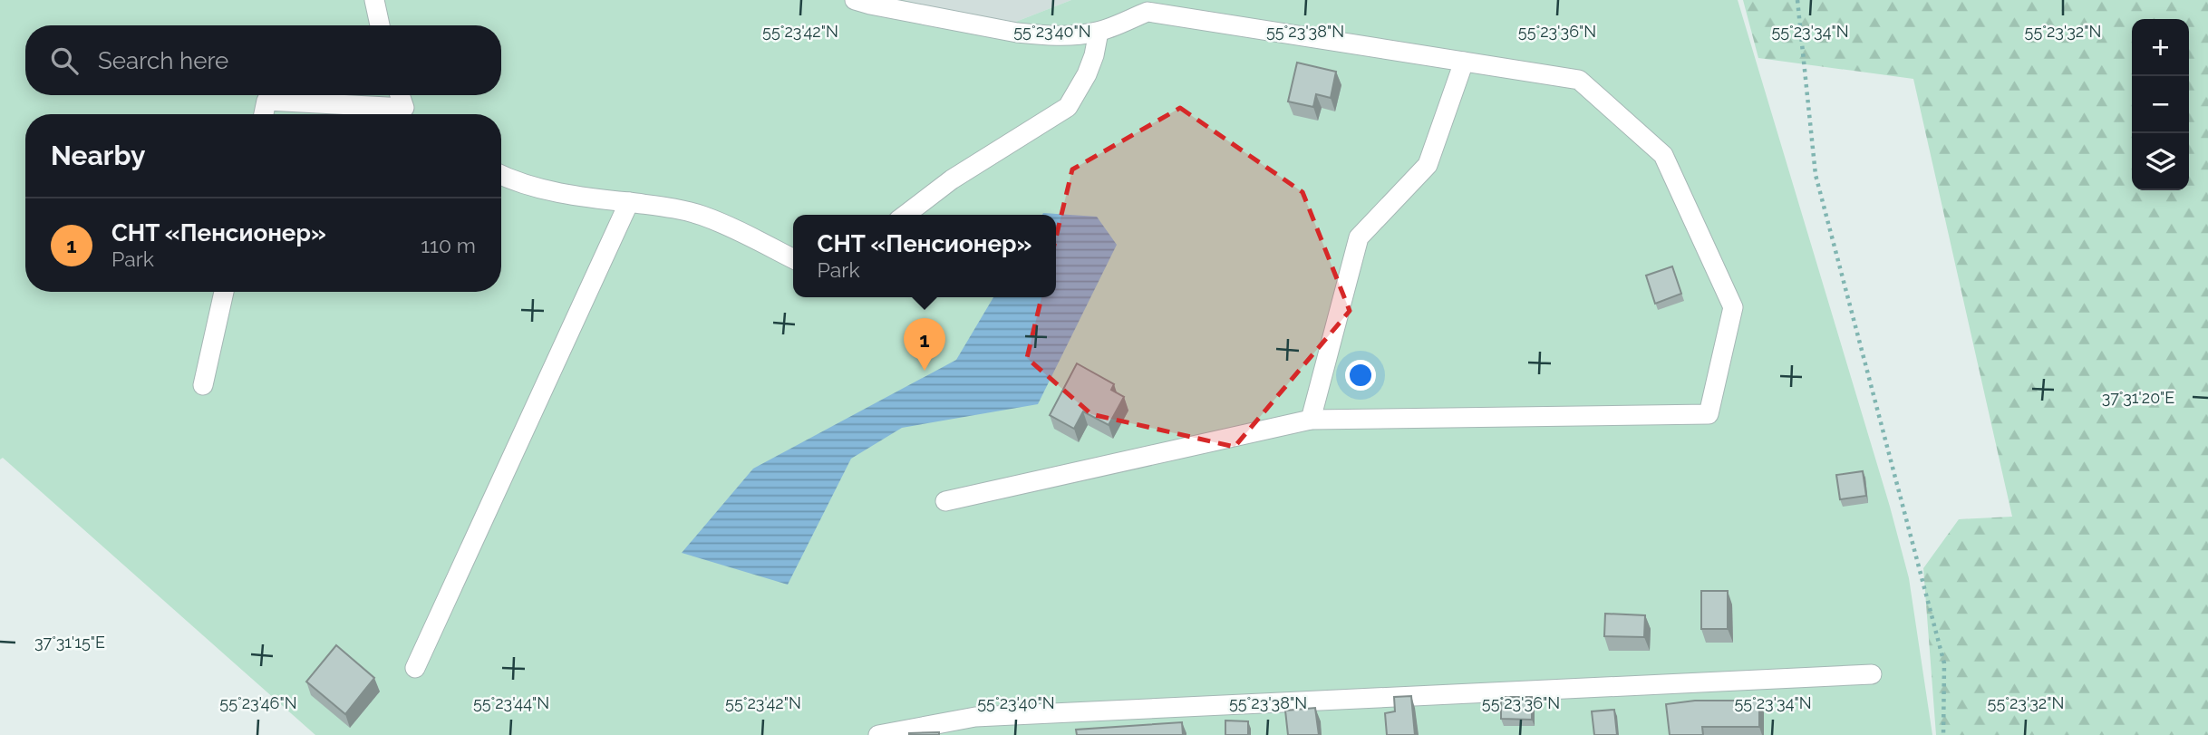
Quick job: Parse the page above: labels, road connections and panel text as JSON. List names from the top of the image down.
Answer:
{
  "page": {
    "map_buttons": ["+", "−"],
    "search": "Search here",
    "heading": "Nearby",
    "list": [
      {
        "mark": "1",
        "name": "СНТ «Пенсионер»",
        "note": "Park",
        "value": "110 m"
      }
    ],
    "popup": ["СНТ «Пенсионер»", "Park"],
    "pins": "1"
  },
  "coordinates": [
    "55°23'42\"N",
    "55°23'40\"N",
    "55°23'38\"N",
    "55°23'36\"N",
    "55°23'34\"N",
    "55°23'32\"N",
    "37°31'20\"E",
    "37°31'15\"E",
    "55°23'46\"N",
    "55°23'44\"N"
  ]
}
